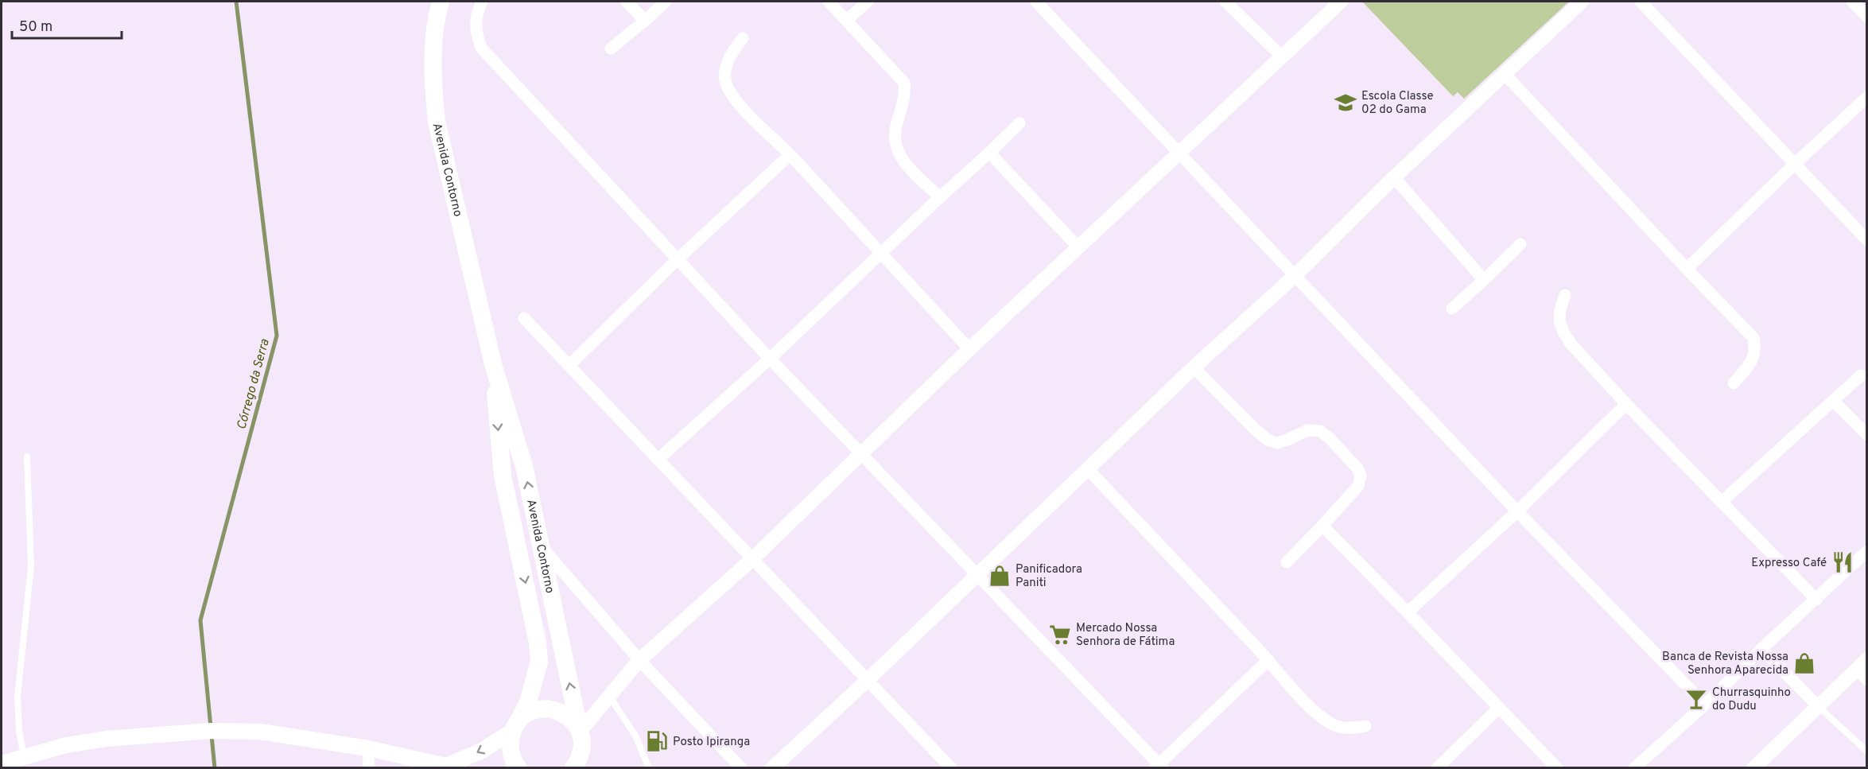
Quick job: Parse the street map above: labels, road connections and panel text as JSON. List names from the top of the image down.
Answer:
{
  "streets": {
    "main road": ["Avenida Contorno"]
  },
  "water": ["Córrego da Serra"],
  "places": {
    "school or university": ["Escola Classe 02 do Gama"],
    "restaurant": ["Expresso Café"],
    "shop": ["Panificadora Paniti", "Banca de Revista Nossa Senhora Aparecida"],
    "supermarket": ["Mercado Nossa Senhora de Fátima"],
    "bar": ["Churrasquinho do Dudu"],
    "fuel station": ["Posto Ipiranga"]
  },
  "scale_bar": "50 m"
}
